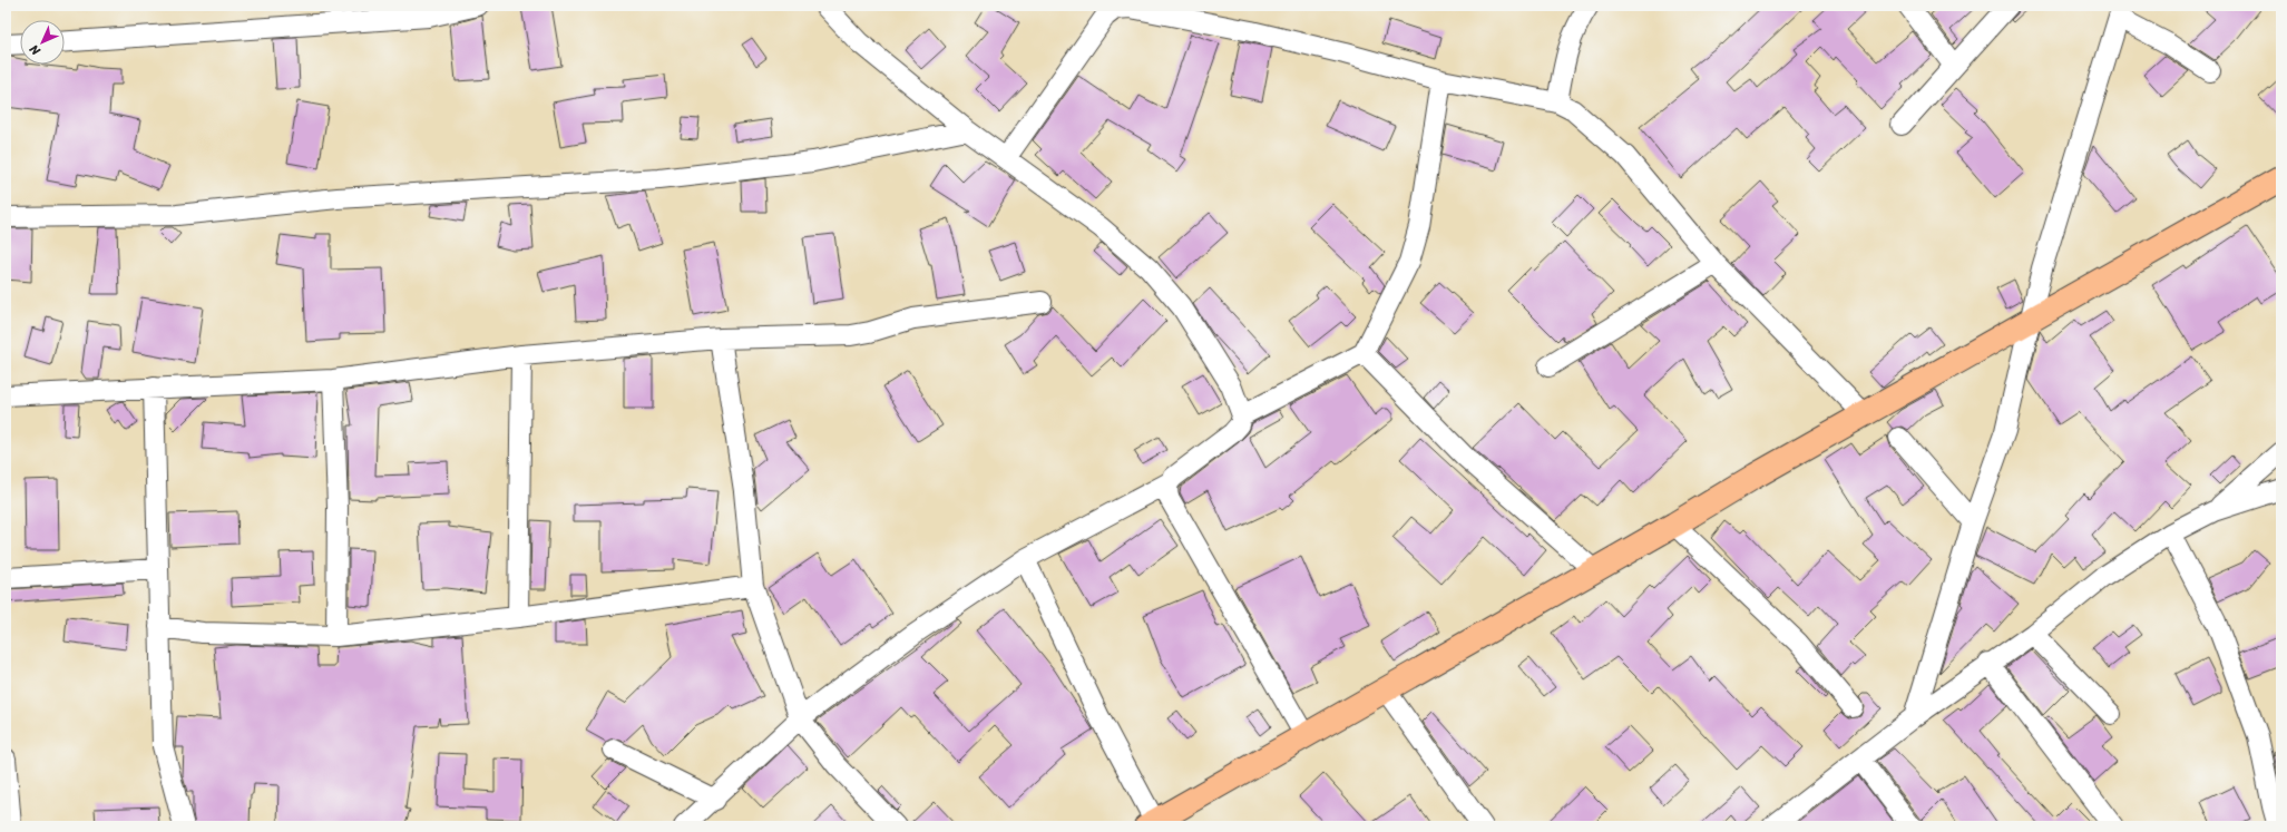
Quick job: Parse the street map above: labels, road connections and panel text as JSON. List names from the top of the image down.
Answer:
{
  "north": "bottom left"
}
